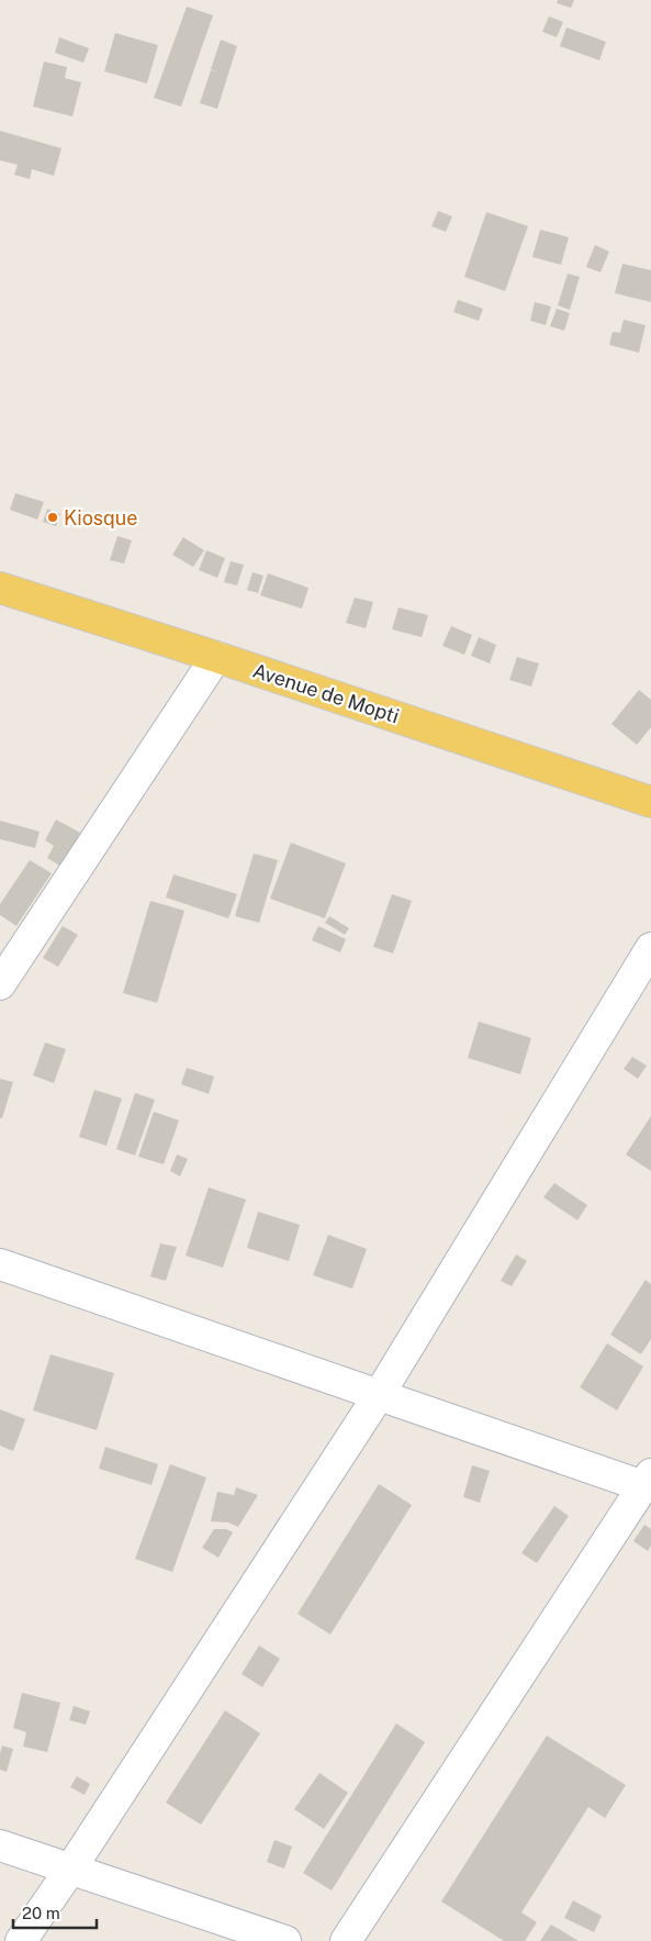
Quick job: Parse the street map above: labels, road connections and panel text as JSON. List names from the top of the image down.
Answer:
{
  "streets": {
    "main road": ["Avenue de Mopti"]
  },
  "places": ["Kiosque"],
  "scale_bar": "20 m"
}
